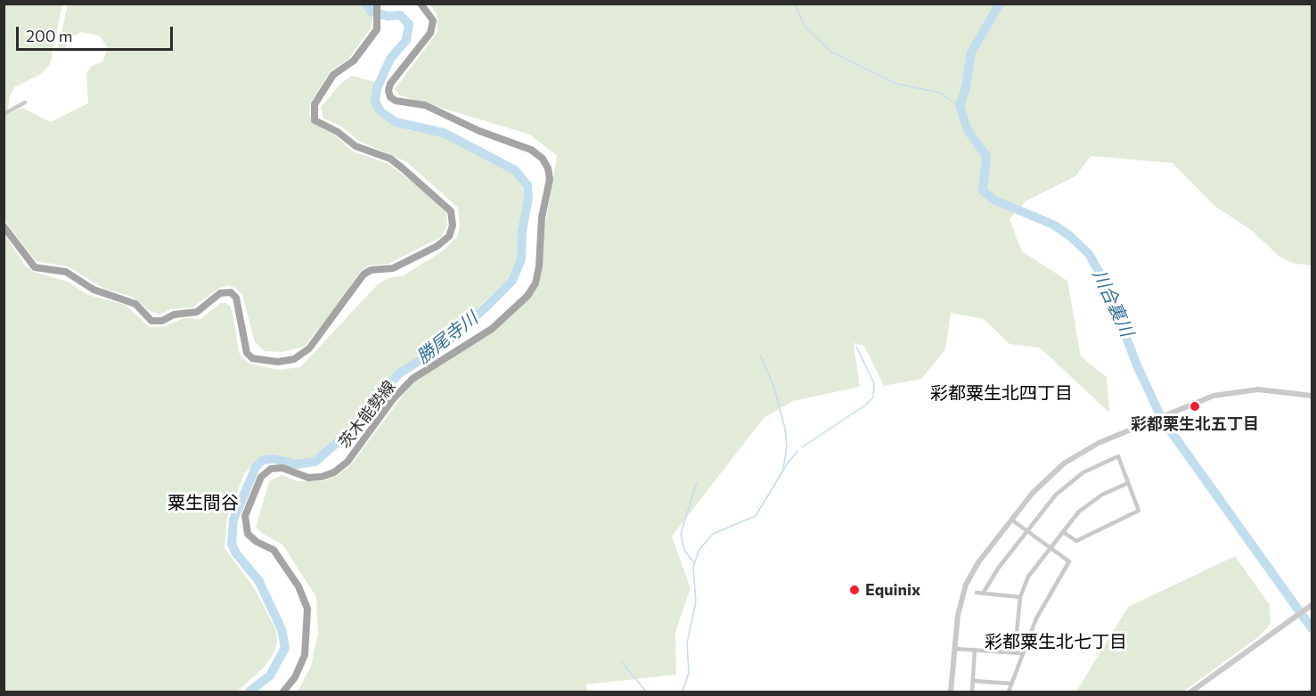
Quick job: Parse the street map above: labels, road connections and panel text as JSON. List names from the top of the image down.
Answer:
{
  "streets": {
    "main road": ["茨木能勢線"]
  },
  "districts": ["彩都粟生北四丁目", "粟生間谷", "彩都粟生北七丁目"],
  "water": ["川合裏川", "勝尾寺川"],
  "places": ["彩都栗生北五丁目", "Equinix"],
  "scale_bar": "200 m"
}
